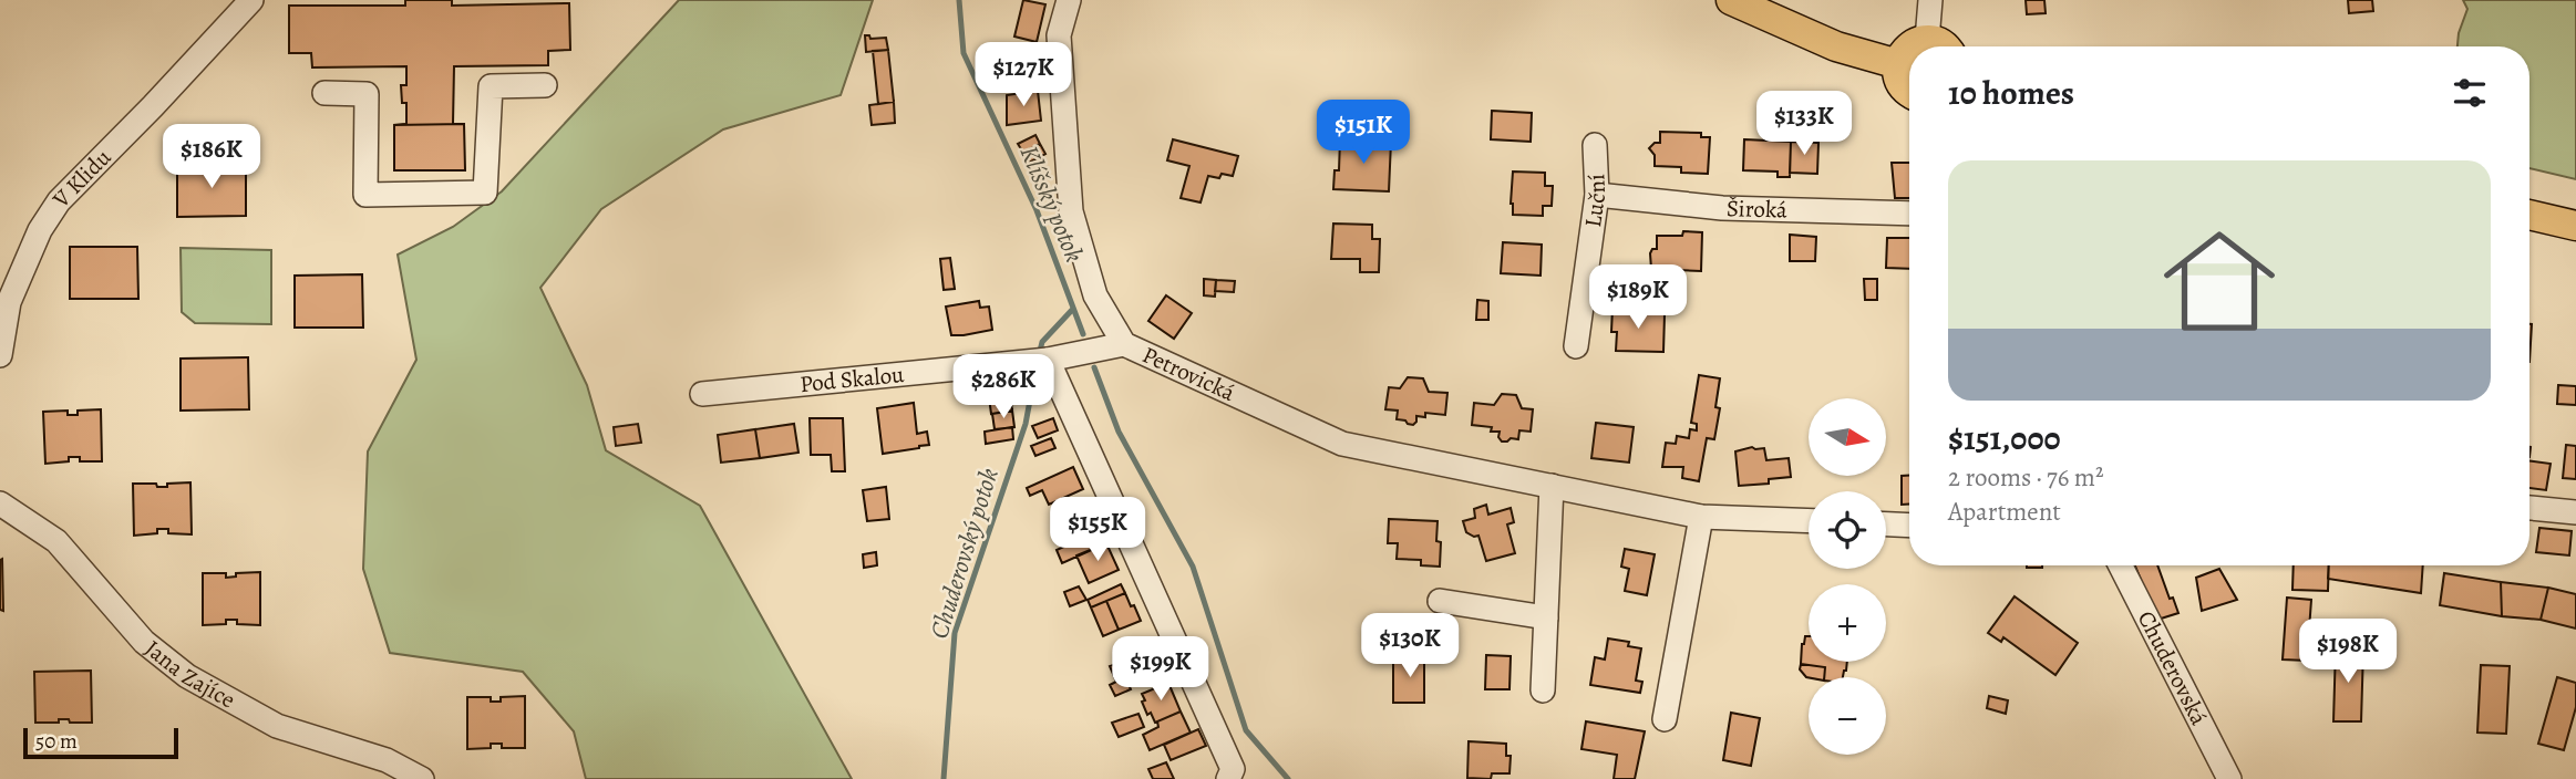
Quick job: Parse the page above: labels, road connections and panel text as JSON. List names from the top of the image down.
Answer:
{
  "streets": {
    "street": [
      "V Klidu",
      "Luční",
      "Široká",
      "Petrovická",
      "Pod Skalou",
      "Chuderovská",
      "Jana Zajíce"
    ]
  },
  "crossings": [
    ["Luční", "Široká"],
    ["Petrovická", "Pod Skalou"]
  ],
  "water": ["Klíšský potok", "Chuderovský potok"],
  "scale_bar": "50 m",
  "north": "right",
  "page": {
    "price": [
      "$127K",
      "$133K",
      "$151K",
      "$186K",
      "$189K",
      "$286K",
      "$155K",
      "$130K",
      "$198K",
      "$199K"
    ],
    "heading": "10 homes",
    "list": [
      {
        "name": "$151,000",
        "note": "2 rooms · 76 m² · Apartment"
      }
    ],
    "map_buttons": ["+", "−"],
    "scale": "50 m"
  }
}
